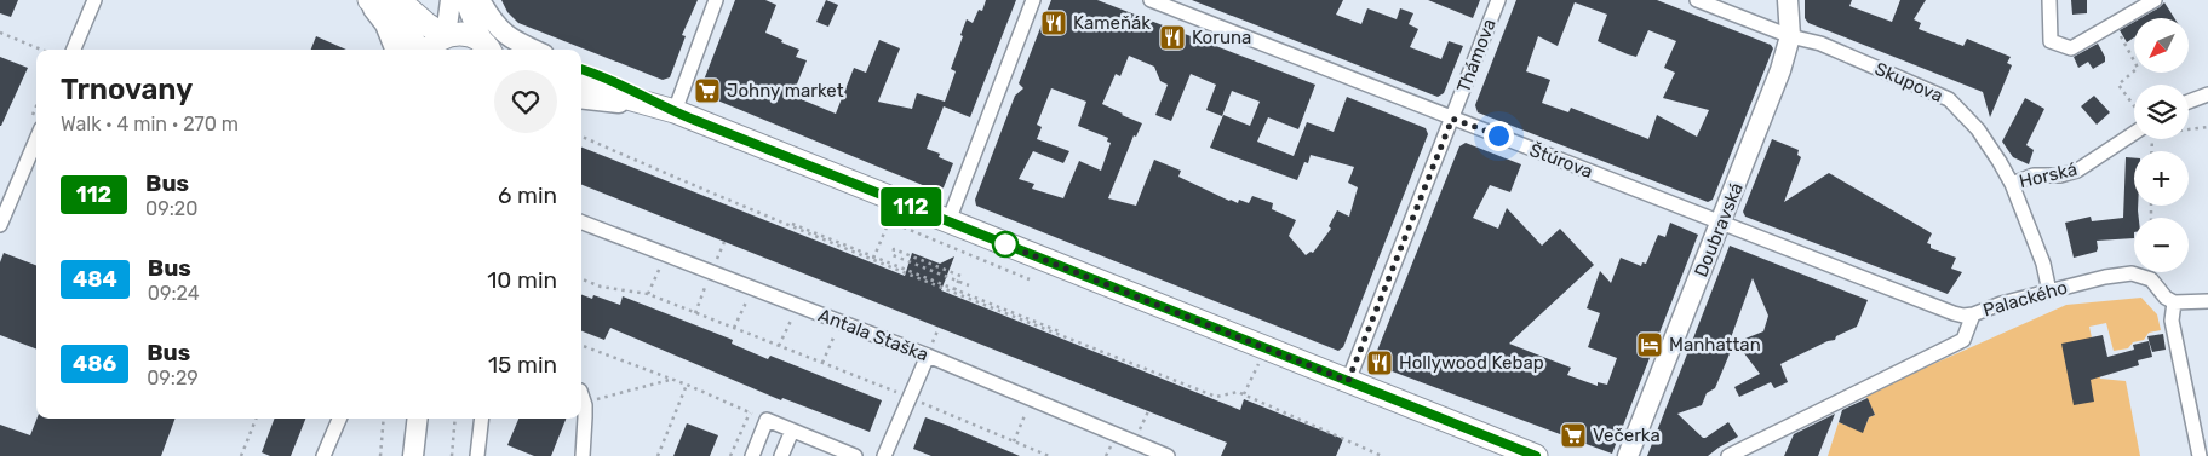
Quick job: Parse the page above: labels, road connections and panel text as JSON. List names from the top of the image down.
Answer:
{
  "streets": {
    "street": [
      "Thámova",
      "Skupova",
      "Štúrova",
      "Horská",
      "Doubravská",
      "Palackého",
      "Antala Staška"
    ]
  },
  "crossings": [
    ["Thámova", "Štúrova"],
    ["Skupova", "Horská"],
    ["Skupova", "Doubravská"],
    ["Skupova", "Palackého"],
    ["Štúrova", "Doubravská"],
    ["Štúrova", "Palackého"]
  ],
  "places": {
    "restaurant": ["Kameňák", "Koruna", "Hollywood Kebap"],
    "supermarket": ["Johny market", "Večerka"],
    "hotel": ["Manhattan"]
  },
  "lines": ["bus line 112"],
  "north": "bottom left",
  "page": {
    "on_map": "112",
    "map_buttons": ["+", "−"],
    "heading": ["Trnovany", "Walk · 4 min · 270 m"],
    "list": [
      {
        "mark": "112",
        "name": "Bus",
        "note": "09:20",
        "value": "6 min"
      },
      {
        "mark": "484",
        "name": "Bus",
        "note": "09:24",
        "value": "10 min"
      },
      {
        "mark": "486",
        "name": "Bus",
        "note": "09:29",
        "value": "15 min"
      }
    ]
  }
}
